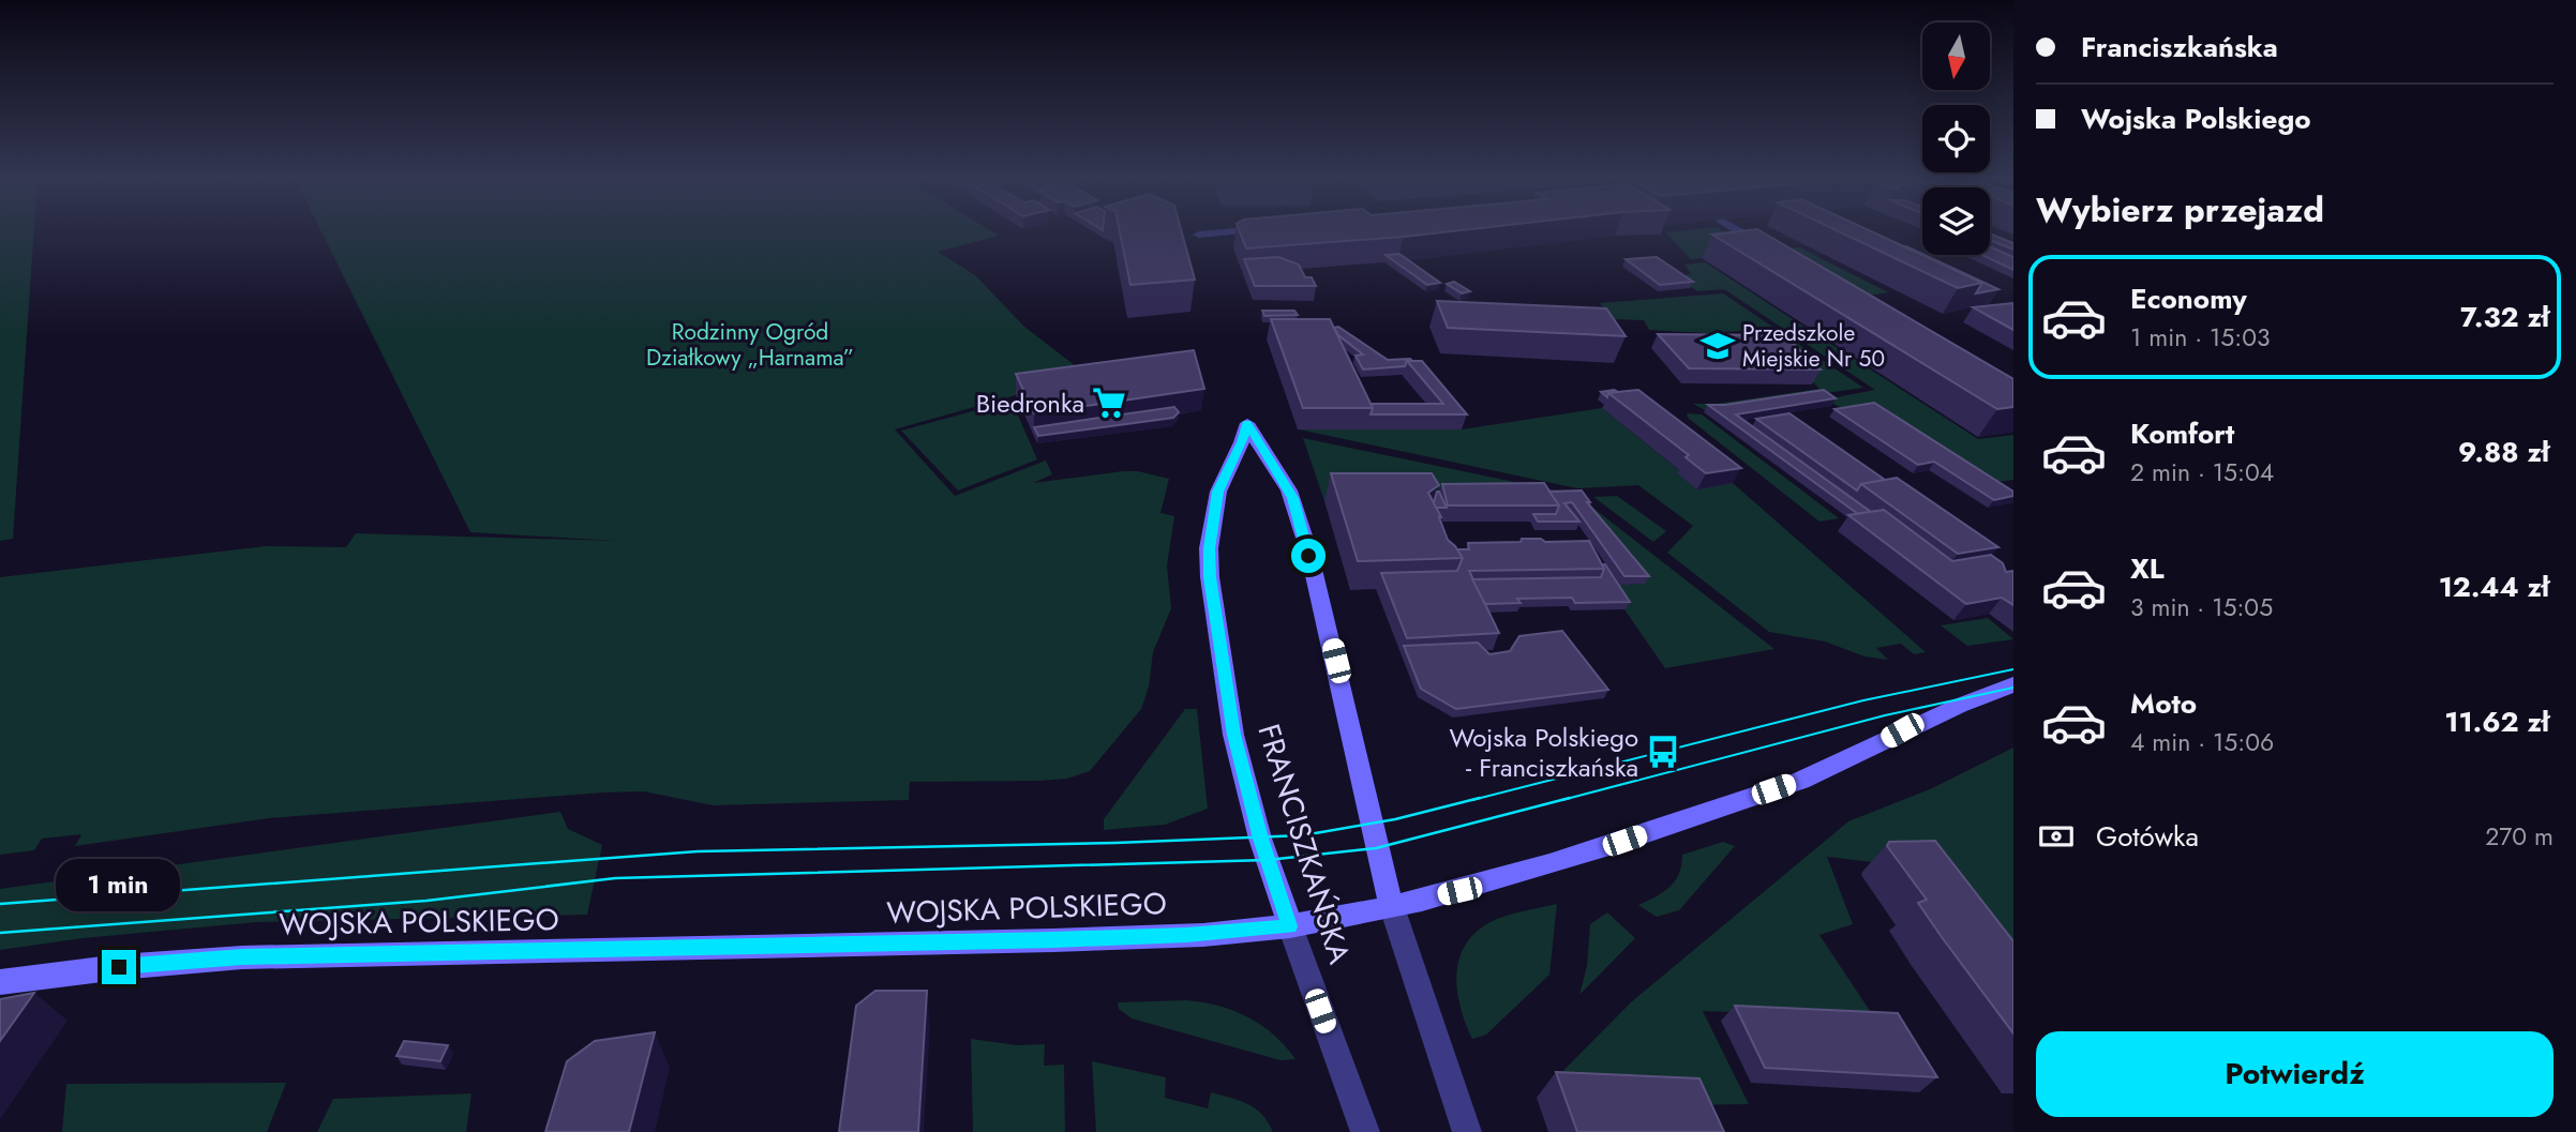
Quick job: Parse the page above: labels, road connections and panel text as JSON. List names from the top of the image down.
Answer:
{
  "streets": {
    "main road": ["FRANCISZKAŃSKA", "WOJSKA POLSKIEGO"]
  },
  "crossings": [
    ["FRANCISZKAŃSKA", "WOJSKA POLSKIEGO"]
  ],
  "parks": ["Rodzinny Ogród Działkowy „Harnama”"],
  "places": {
    "school or university": ["Przedszkole Miejskie Nr 50"],
    "supermarket": ["Biedronka"],
    "bus stop": ["Wojska Polskiego - Franciszkańska"]
  },
  "north": "bottom",
  "page": {
    "banner": ["Franciszkańska", "Wojska Polskiego"],
    "heading": "Wybierz przejazd",
    "list": [
      {
        "name": "Economy",
        "note": "1 min · 15:03",
        "value": "7.32 zł"
      },
      {
        "name": "Komfort",
        "note": "2 min · 15:04",
        "value": "9.88 zł"
      },
      {
        "name": "XL",
        "note": "3 min · 15:05",
        "value": "12.44 zł"
      },
      {
        "name": "Moto",
        "note": "4 min · 15:06",
        "value": "11.62 zł"
      }
    ],
    "pay": ["Gotówka", "270 m"],
    "bubble": "1 min",
    "buttons": "Potwierdź"
  }
}
